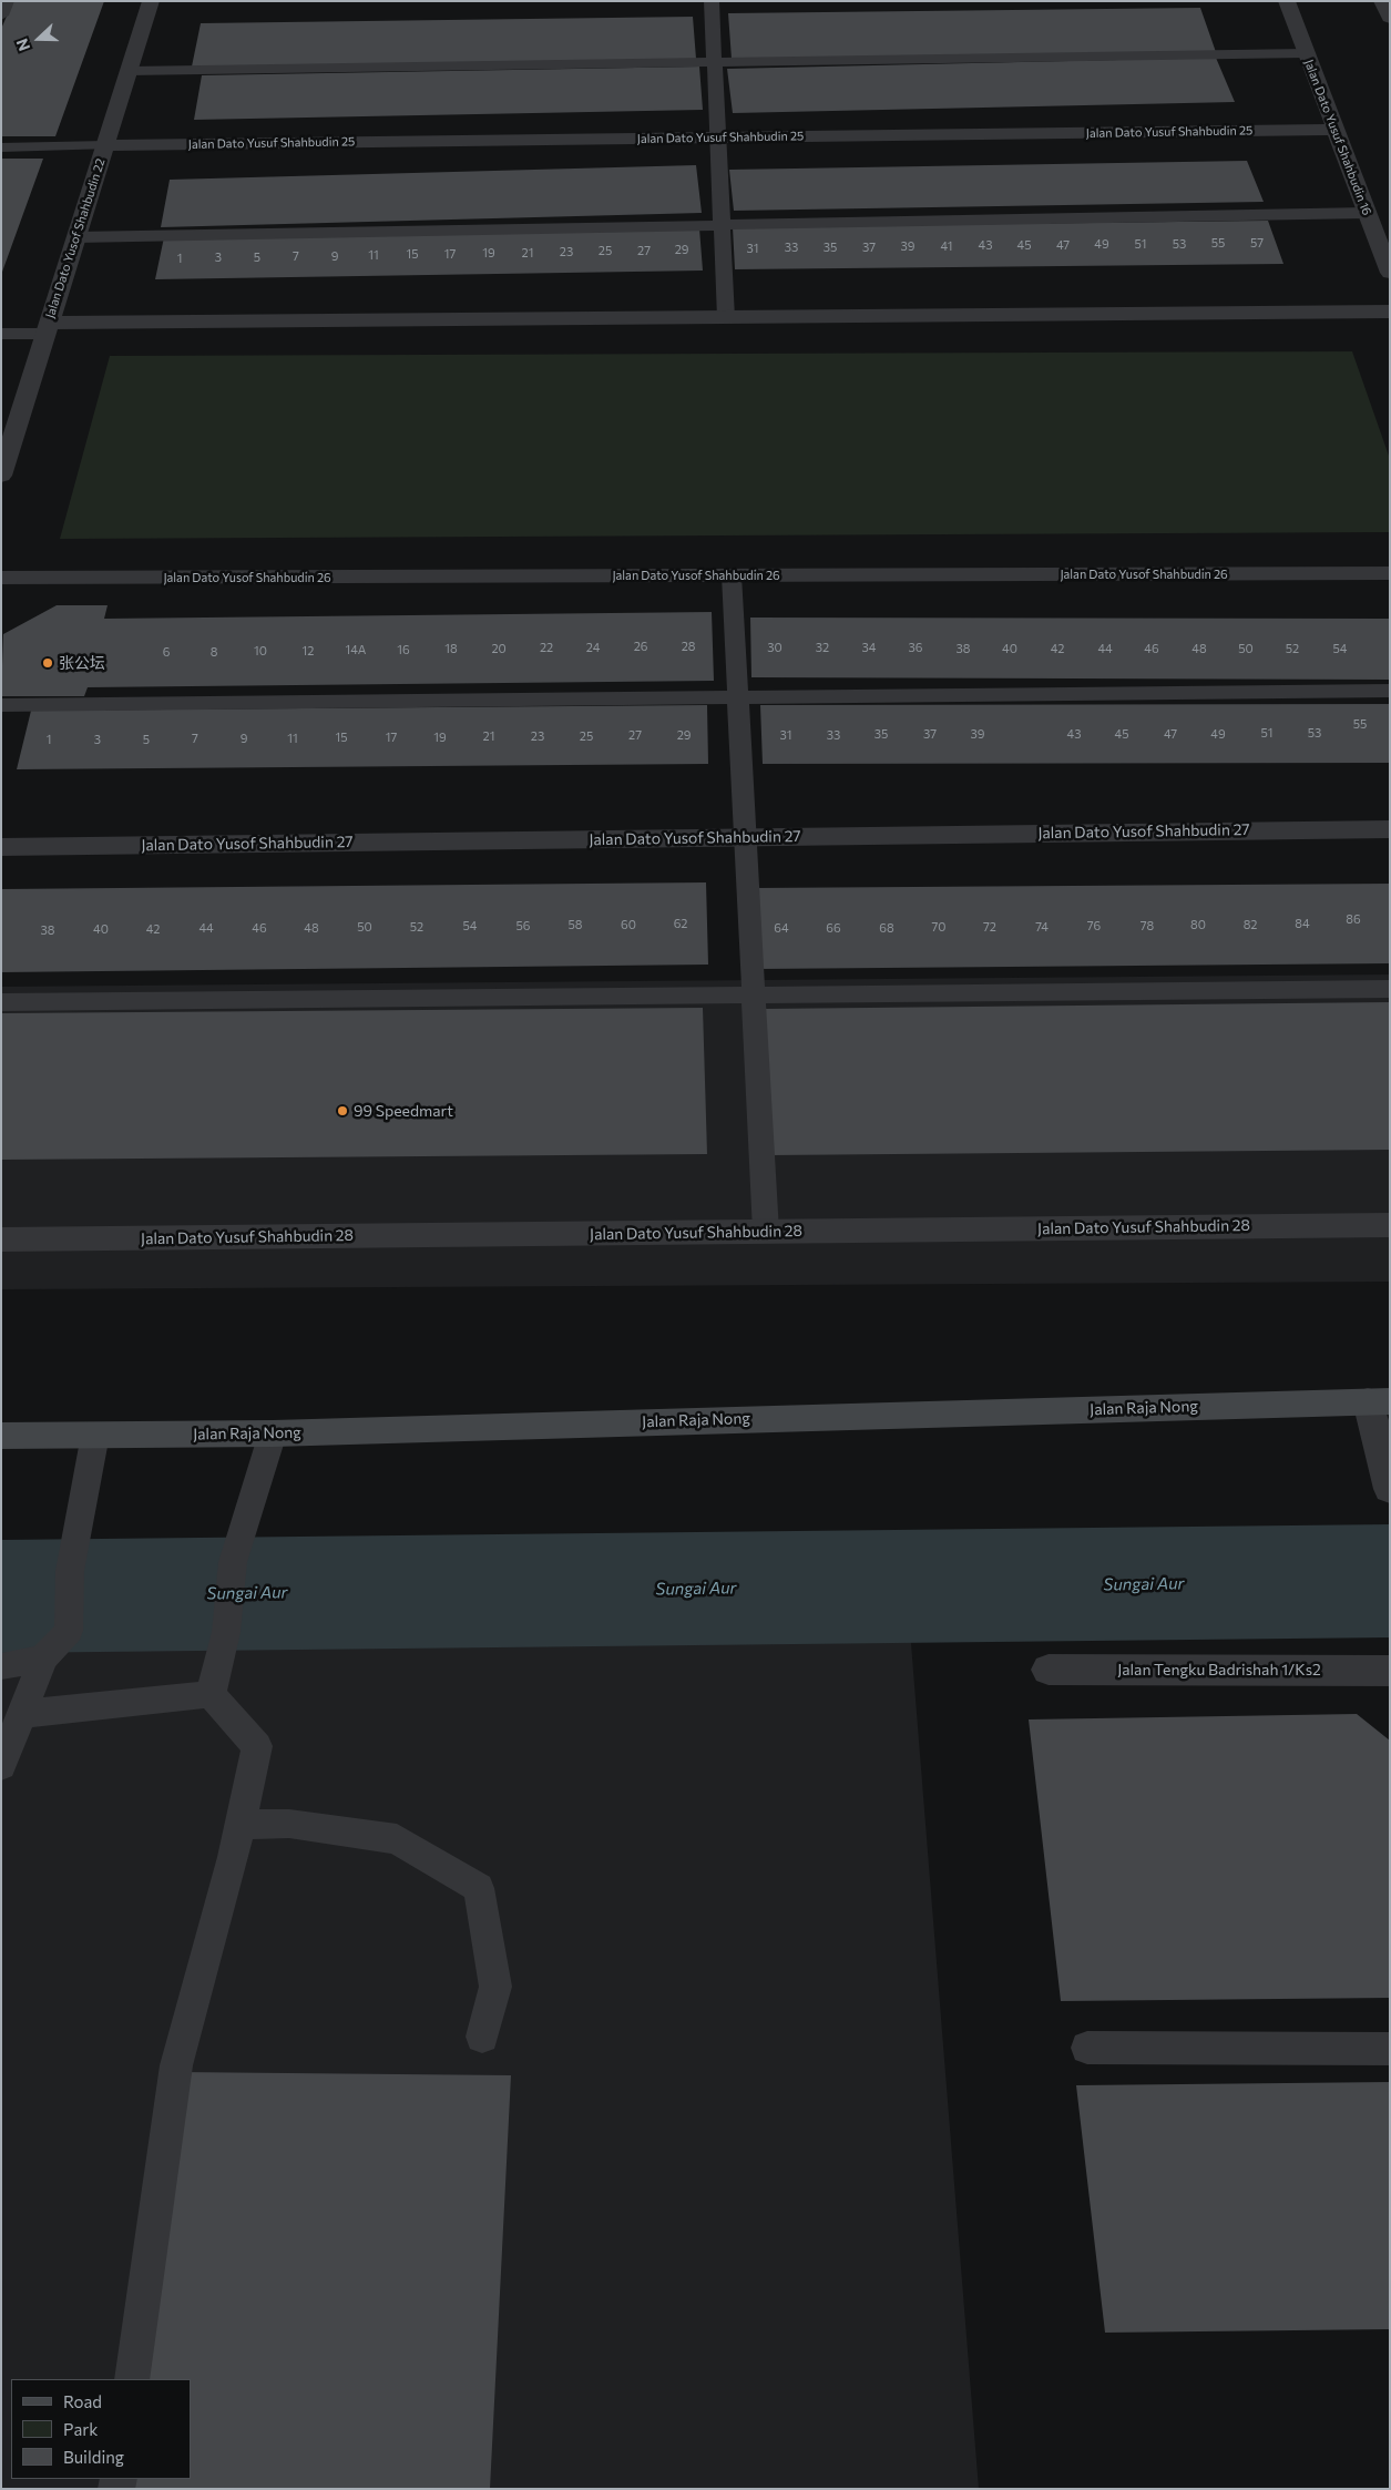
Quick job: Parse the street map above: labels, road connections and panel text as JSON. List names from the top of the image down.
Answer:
{
  "streets": {
    "main road": ["Jalan Raja Nong"],
    "street": [
      "Jalan Dato Yusuf Shahbudin 25",
      "Jalan Dato Yusuf Shahbudin 16",
      "Jalan Dato Yusof Shahbudin 22",
      "Jalan Dato Yusof Shahbudin 26",
      "Jalan Dato Yusof Shahbudin 27",
      "Jalan Dato Yusuf Shahbudin 28",
      "Jalan Tengku Badrishah 1/Ks2"
    ]
  },
  "crossings": [
    ["Jalan Dato Yusuf Shahbudin 25", "Jalan Dato Yusuf Shahbudin 16"],
    ["Jalan Dato Yusuf Shahbudin 25", "Jalan Dato Yusof Shahbudin 22"]
  ],
  "water": ["Sungai Aur"],
  "places": ["张公坛", "99 Speedmart"],
  "house_numbers": [
    "55",
    "57",
    "49",
    "51",
    "53",
    "43",
    "45",
    "47",
    "39",
    "41",
    "33",
    "35",
    "37",
    "31",
    "29",
    "25",
    "27",
    "23",
    "19",
    "21",
    "15",
    "17",
    "11",
    "7",
    "9",
    "3",
    "5",
    "1",
    "26",
    "28",
    "22",
    "24",
    "30",
    "32",
    "34",
    "36",
    "18",
    "20",
    "38",
    "40",
    "42",
    "44",
    "46",
    "48",
    "50",
    "52",
    "54",
    "14A",
    "16",
    "10",
    "12",
    "6",
    "8",
    "55",
    "51",
    "53",
    "35",
    "37",
    "39",
    "43",
    "45",
    "47",
    "49",
    "27",
    "29",
    "31",
    "33",
    "21",
    "23",
    "25",
    "15",
    "17",
    "19",
    "7",
    "9",
    "11",
    "1",
    "3",
    "5",
    "86",
    "62",
    "84",
    "58",
    "60",
    "80",
    "82",
    "54",
    "56",
    "76",
    "78",
    "50",
    "52",
    "70",
    "72",
    "74",
    "44",
    "46",
    "48",
    "64",
    "66",
    "68",
    "40",
    "42",
    "38"
  ],
  "legend": ["Road", "Park", "Building"],
  "north": "left"
}
